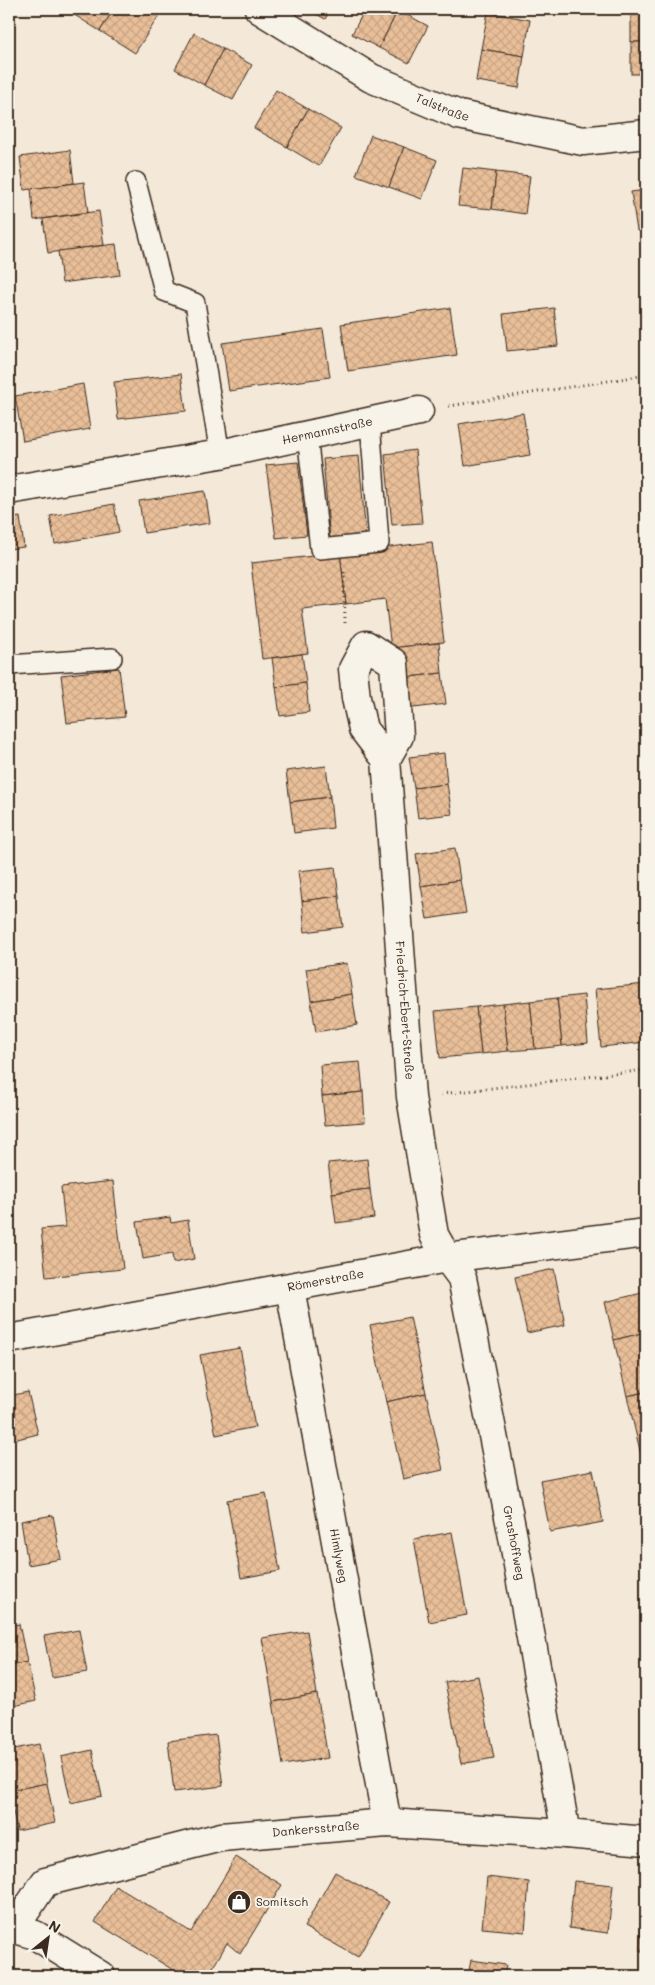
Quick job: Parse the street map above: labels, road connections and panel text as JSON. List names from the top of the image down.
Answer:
{
  "streets": {
    "street": [
      "Talstraße",
      "Hermannstraße",
      "Friedrich-Ebert-Straße",
      "Römerstraße",
      "Grashoffweg",
      "Himlyweg",
      "Dankersstraße"
    ]
  },
  "crossings": [
    ["Friedrich-Ebert-Straße", "Römerstraße"],
    ["Friedrich-Ebert-Straße", "Grashoffweg"],
    ["Römerstraße", "Grashoffweg"],
    ["Römerstraße", "Himlyweg"],
    ["Grashoffweg", "Dankersstraße"],
    ["Himlyweg", "Dankersstraße"]
  ],
  "places": {
    "shop": ["Somitsch"]
  },
  "north": "top right"
}
